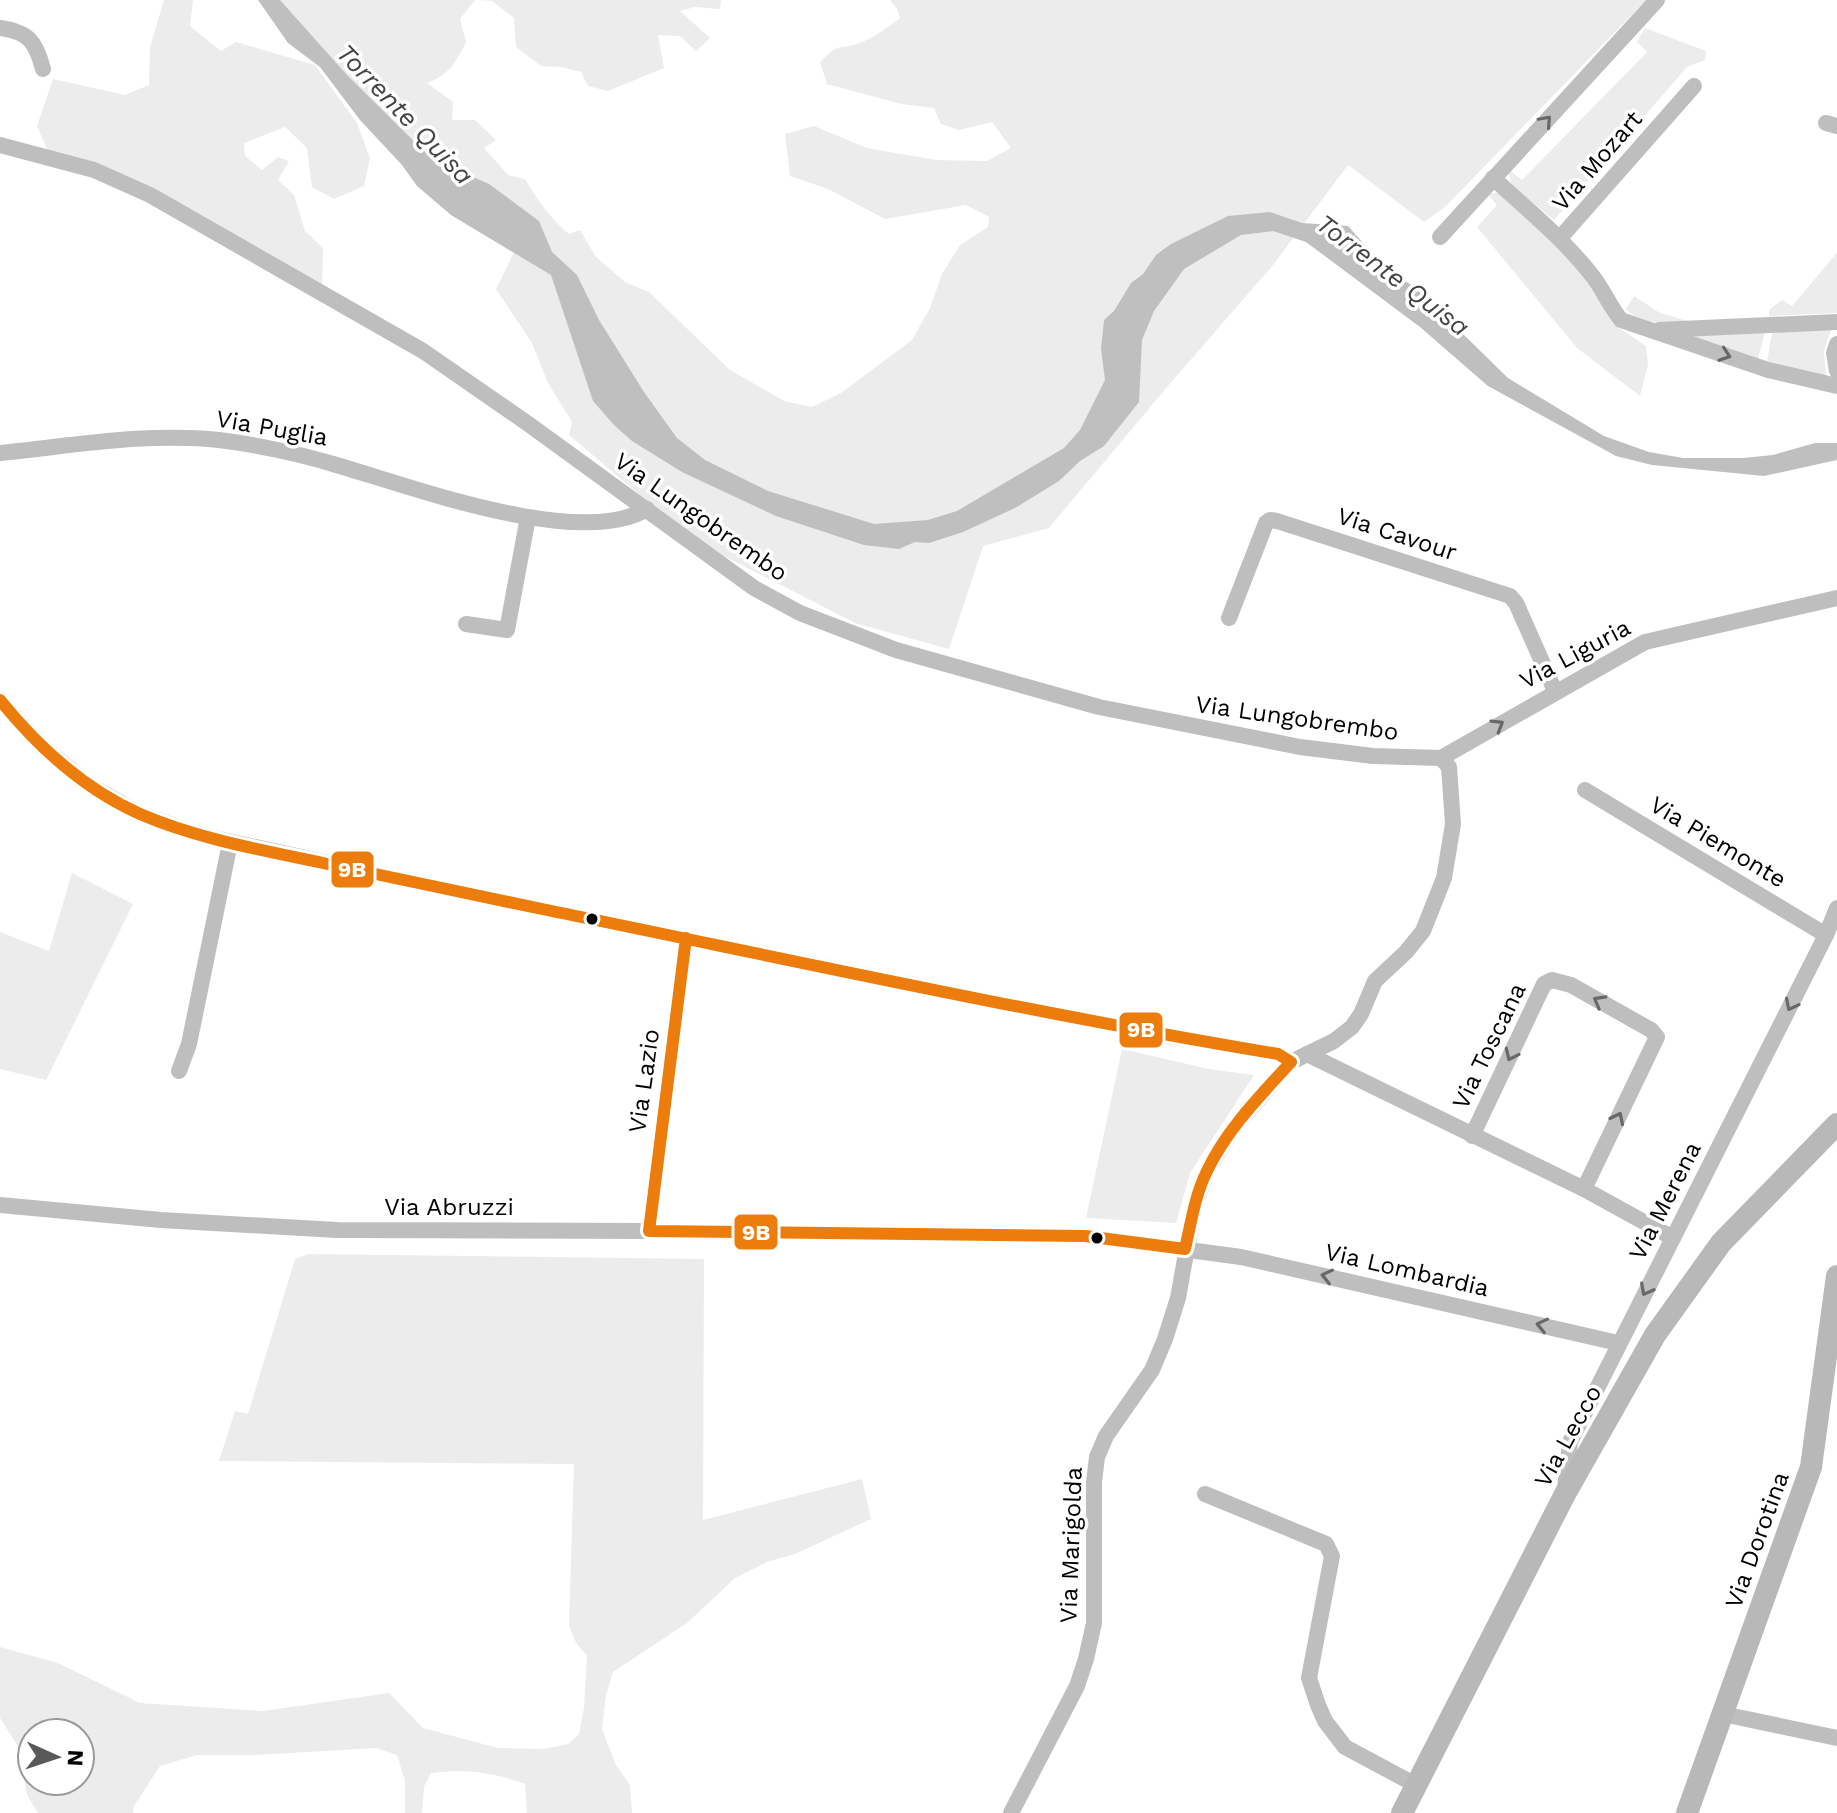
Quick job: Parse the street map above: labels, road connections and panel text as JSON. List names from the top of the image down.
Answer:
{
  "streets": {
    "main road": ["Via Lecco", "Via Dorotina"],
    "street": [
      "Via Mozart",
      "Via Puglia",
      "Via Lungobrembo",
      "Via Cavour",
      "Via Liguria",
      "Via Piemonte",
      "Via Toscana",
      "Via Lazio",
      "Via Merena",
      "Via Abruzzi",
      "Via Lombardia",
      "Via Marigolda"
    ]
  },
  "crossings": [
    ["Via Puglia", "Via Lungobrembo"],
    ["Via Lungobrembo", "Via Liguria"],
    ["Via Lungobrembo", "Via Marigolda"],
    ["Via Cavour", "Via Liguria"],
    ["Via Liguria", "Via Marigolda"],
    ["Via Piemonte", "Via Merena"],
    ["Via Toscana", "Via Lazio"],
    ["Via Toscana", "Via Merena"],
    ["Via Toscana", "Via Marigolda"],
    ["Via Lazio", "Via Abruzzi"],
    ["Via Merena", "Via Lombardia"],
    ["Via Merena", "Via Lecco"],
    ["Via Abruzzi", "Via Lombardia"],
    ["Via Abruzzi", "Via Marigolda"],
    ["Via Lombardia", "Via Marigolda"]
  ],
  "one_way": ["Via Merena", "Via Lombardia"],
  "water": ["Torrente Quisa"],
  "lines": ["transit line 9B"],
  "north": "right"
}
